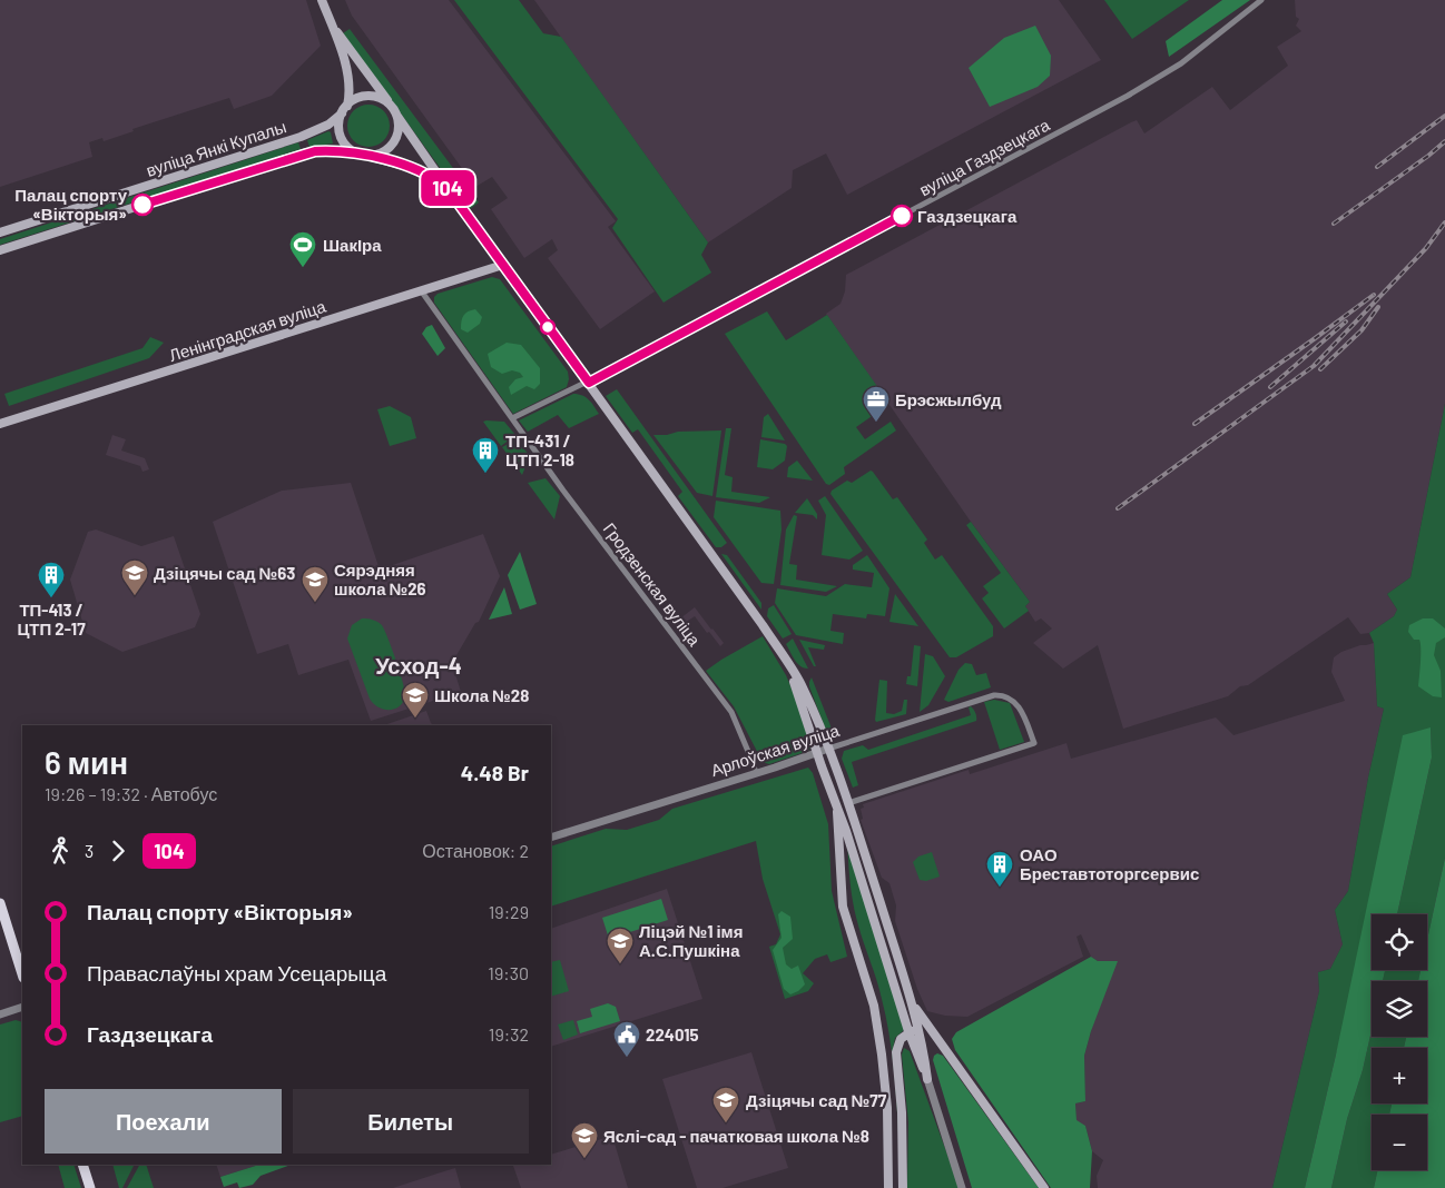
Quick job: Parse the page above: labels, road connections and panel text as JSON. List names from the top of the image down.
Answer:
{
  "streets": {
    "main road": ["вуліца Янкі Купалы", "Ленінградская вуліца"],
    "street": ["вуліца Газдзецкага", "Гродзенская вуліца", "Арлоўская вуліца"]
  },
  "crossings": [
    ["Ленінградская вуліца", "Гродзенская вуліца"],
    ["Гродзенская вуліца", "Арлоўская вуліца"]
  ],
  "districts": ["Усход-4"],
  "places": {
    "other": ["Палац спорту «Вікторыя»", "Газдзецкага"],
    "sports": ["ШакІра"],
    "office": ["Брэсжылбуд"],
    "building": ["ТП-431 / ЦТП 2-18", "ТП-413 / ЦТП 2-17", "ОАО Бреставтоторгсервис"],
    "school or university": [
      "Дзіцячы сад №63",
      "Сярэдняя школа №26",
      "Школа №28",
      "Ліцэй №1 імя А.С.Пушкіна",
      "Дзіцячы сад №77",
      "Яслі-сад - пачатковая школа №8"
    ],
    "public building": ["224015"]
  },
  "lines": ["bus line 104"],
  "page": {
    "on_map": "104",
    "heading": ["6 мин", "19:26 – 19:32 · Автобус", "4.48 Br"],
    "legs": ["3", "104", "Остановок: 2"],
    "list": [
      {
        "name": "Палац спорту «Вікторыя»",
        "value": "19:29"
      },
      {
        "name": "Праваслаўны храм Усецарыца",
        "value": "19:30"
      },
      {
        "name": "Газдзецкага",
        "value": "19:32"
      }
    ],
    "map_buttons": ["+", "−"],
    "buttons": ["Поехали", "Билеты"]
  }
}
